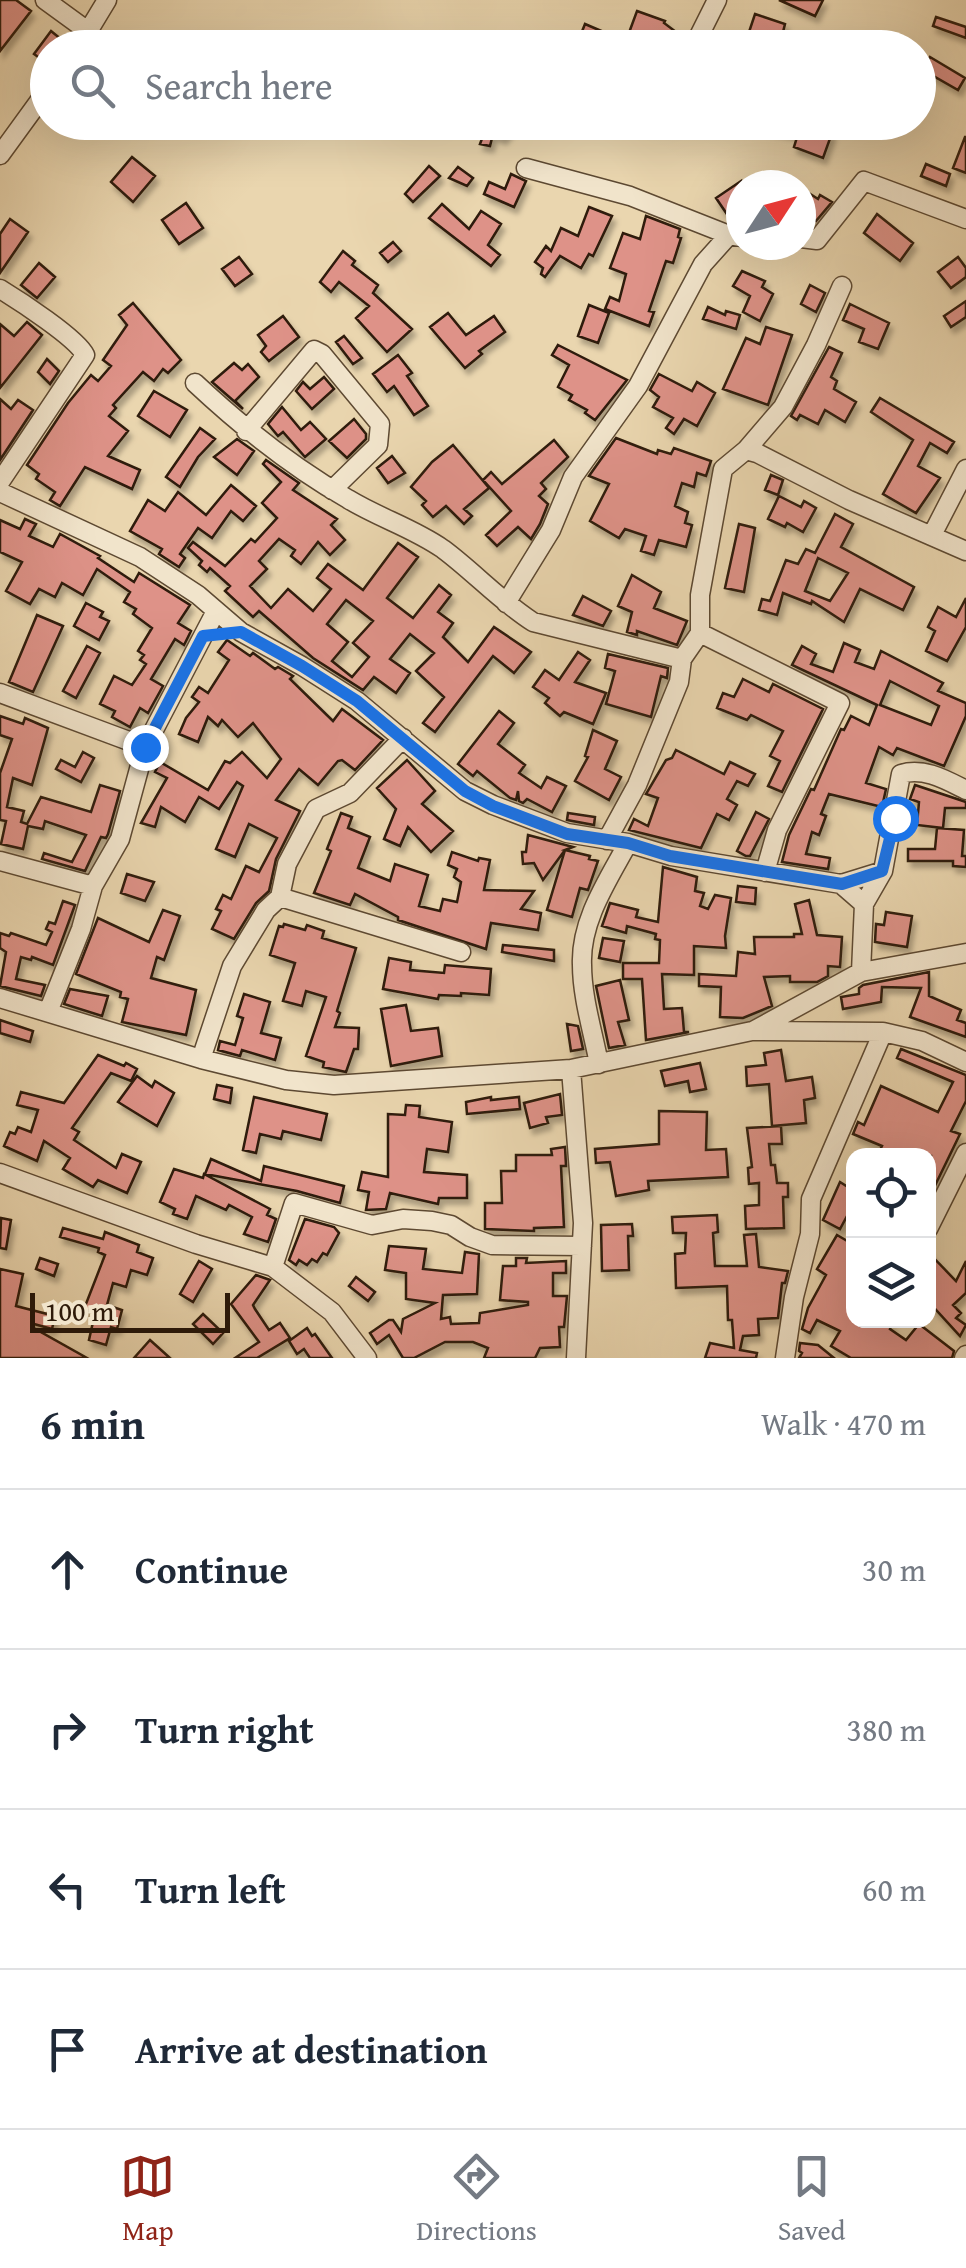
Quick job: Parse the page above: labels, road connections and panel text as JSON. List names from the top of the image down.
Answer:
{
  "scale_bar": "100 m",
  "north": "top right",
  "page": {
    "search": "Search here",
    "scale": "100 m",
    "heading": ["6 min", "Walk · 470 m"],
    "list": [
      ["Continue", "30 m"],
      ["Turn right", "380 m"],
      ["Turn left", "60 m"],
      "Arrive at destination"
    ],
    "nav": ["Map", "Directions", "Saved"]
  }
}
